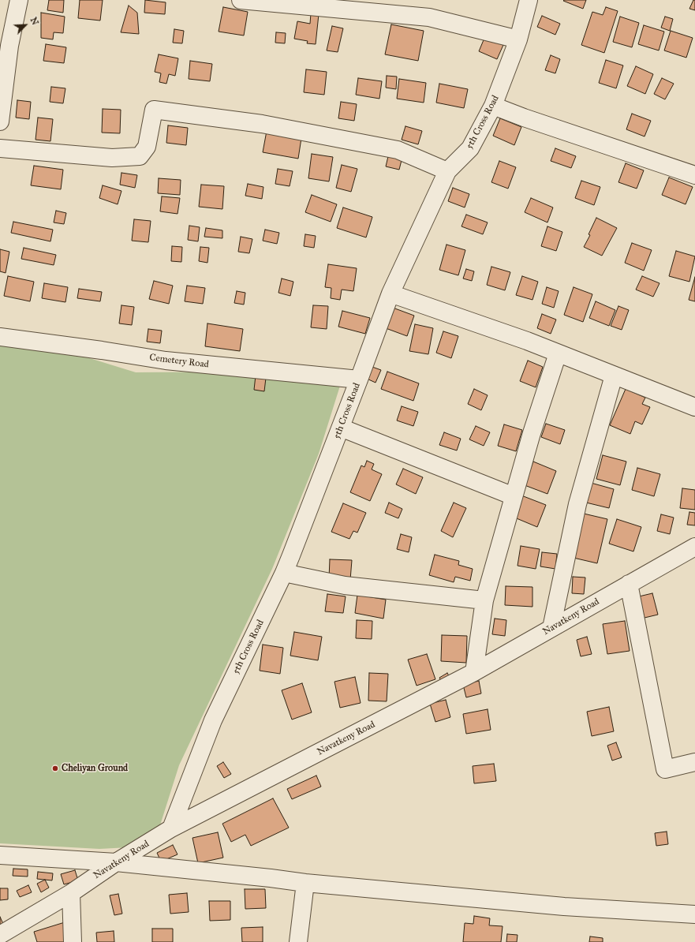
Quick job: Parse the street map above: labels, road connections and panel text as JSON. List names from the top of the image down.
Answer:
{
  "streets": {
    "street": ["5th Cross Road", "Cemetery Road", "Navatkeny Road"]
  },
  "crossings": [
    ["5th Cross Road", "Cemetery Road"],
    ["5th Cross Road", "Navatkeny Road"]
  ],
  "places": ["Cheliyan Ground"],
  "north": "top right"
}
